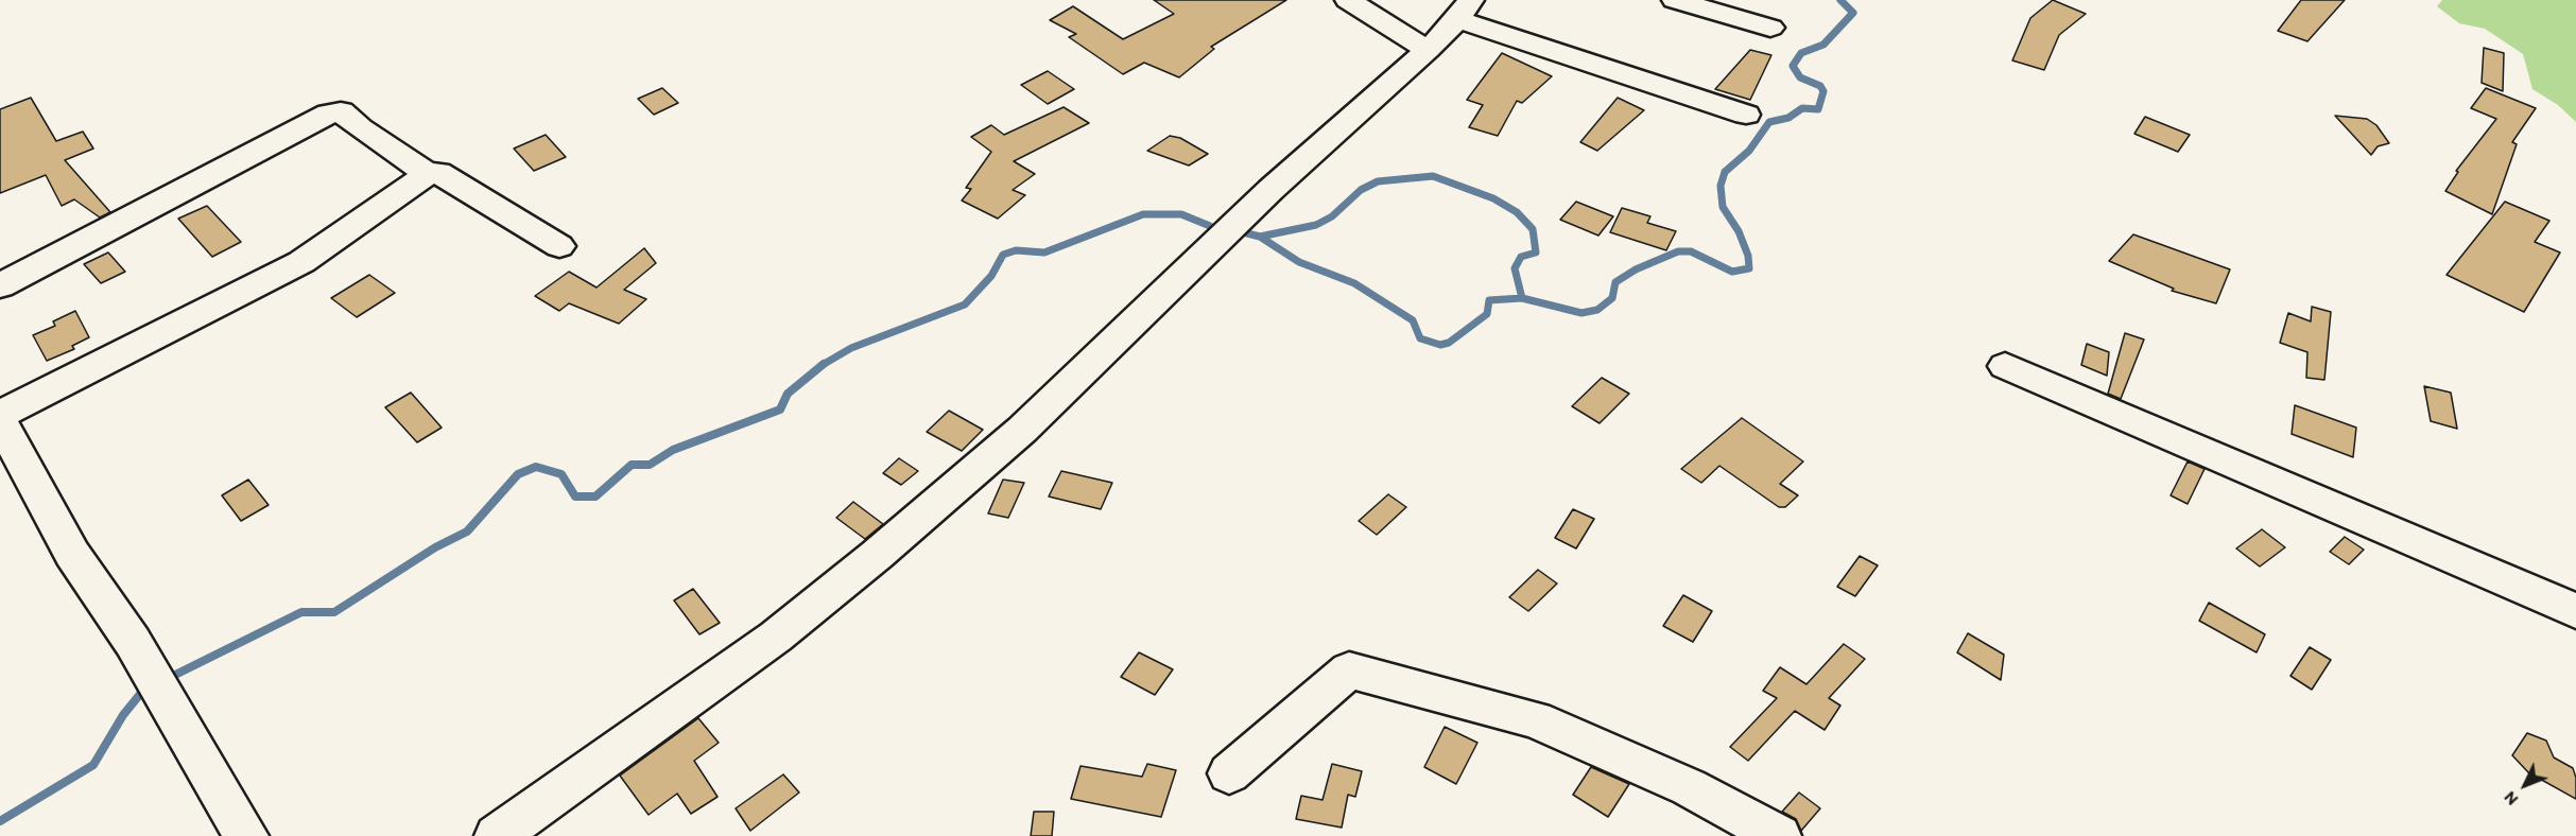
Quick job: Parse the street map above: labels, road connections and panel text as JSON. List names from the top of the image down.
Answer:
{
  "north": "bottom left"
}
